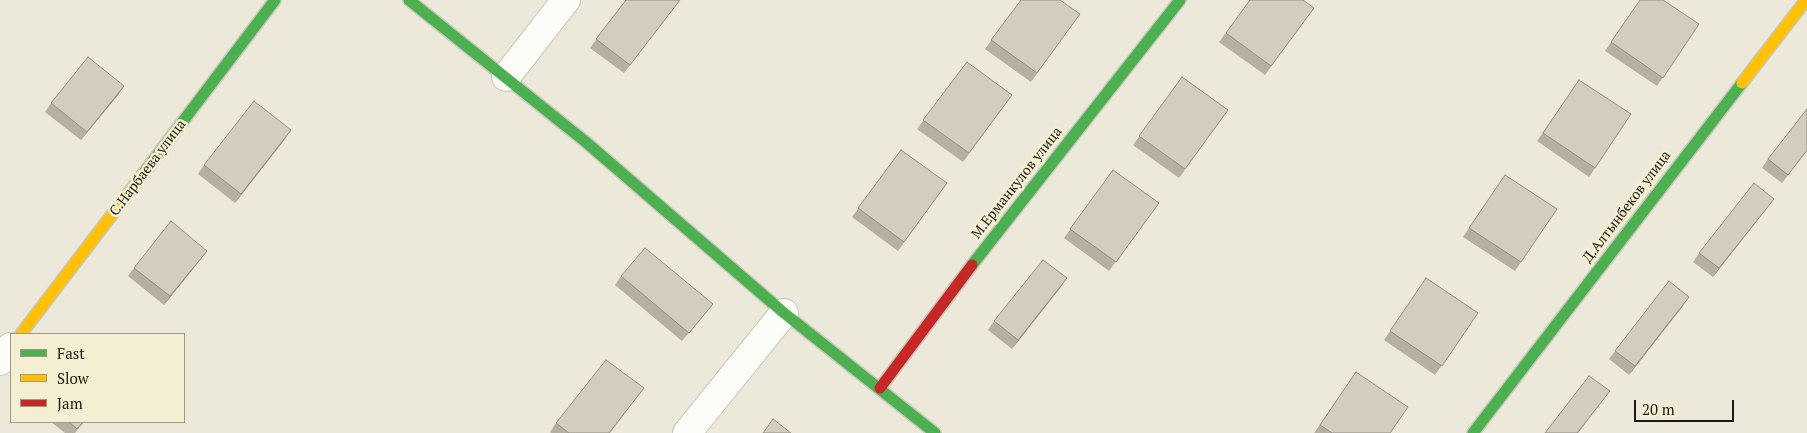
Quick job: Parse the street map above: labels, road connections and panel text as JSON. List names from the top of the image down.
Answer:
{
  "streets": {
    "street": ["С.Нарбаева улица", "М.Ерманкулов улица", "Д.Алтынбеков улица"]
  },
  "legend": ["Fast", "Slow", "Jam"],
  "scale_bar": "20 m"
}
